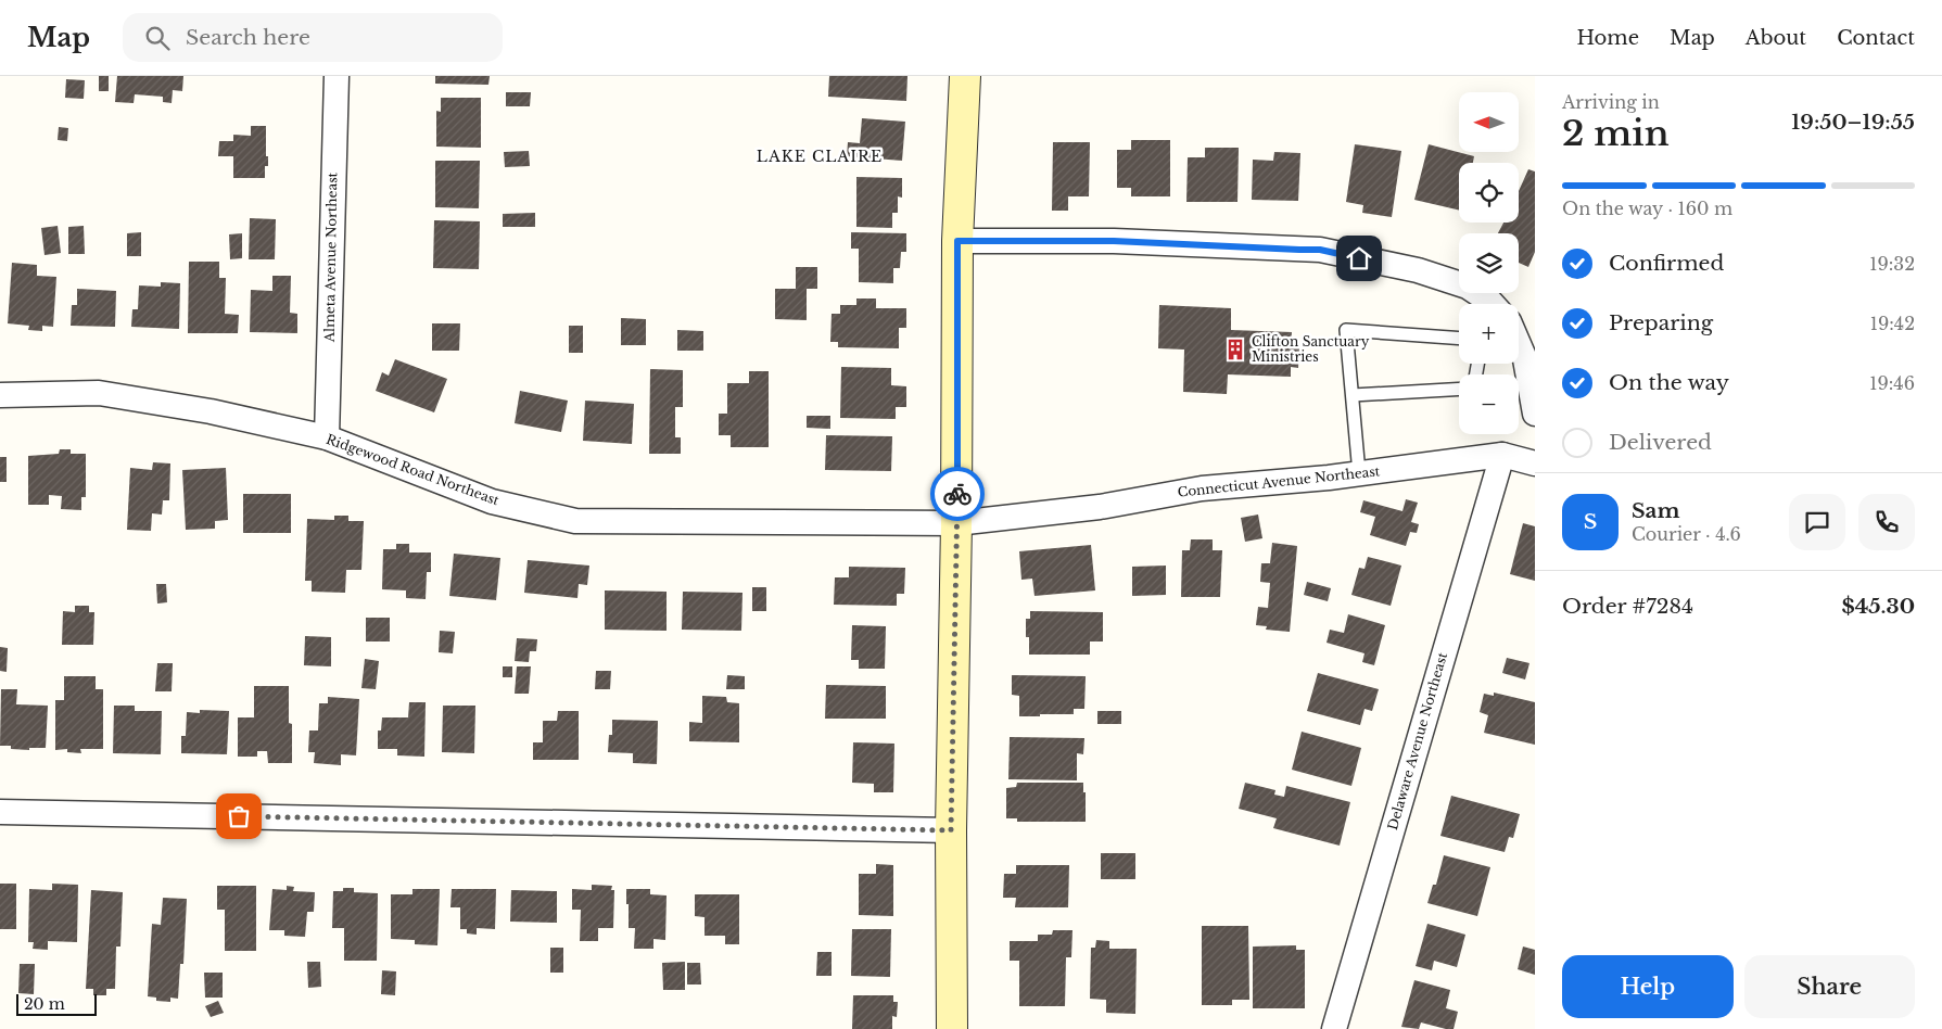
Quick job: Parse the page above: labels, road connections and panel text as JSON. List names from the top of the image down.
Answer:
{
  "streets": {
    "street": [
      "Almeta Avenue Northeast",
      "Ridgewood Road Northeast",
      "Connecticut Avenue Northeast",
      "Delaware Avenue Northeast"
    ]
  },
  "crossings": [
    ["Almeta Avenue Northeast", "Ridgewood Road Northeast"],
    ["Ridgewood Road Northeast", "Connecticut Avenue Northeast"],
    ["Connecticut Avenue Northeast", "Delaware Avenue Northeast"]
  ],
  "districts": ["LAKE CLAIRE"],
  "places": {
    "building": ["Clifton Sanctuary Ministries"]
  },
  "scale_bar": "20 m",
  "north": "left",
  "page": {
    "header": "Map",
    "search": "Search here",
    "nav": [
      "Home",
      "Map",
      "About",
      "Contact"
    ],
    "heading": ["2 min", "Arriving in", "19:50–19:55"],
    "panel": [
      "Sam",
      "Courier · 4.6",
      "Order #7284",
      "$45.30"
    ],
    "map_buttons": ["+", "−"],
    "bar": "On the way · 160 m",
    "list": [
      ["Confirmed", "19:32"],
      ["Preparing", "19:42"],
      ["On the way", "19:46"],
      "Delivered"
    ],
    "round": "S",
    "buttons": ["Help", "Share"],
    "scale": "20 m"
  }
}
